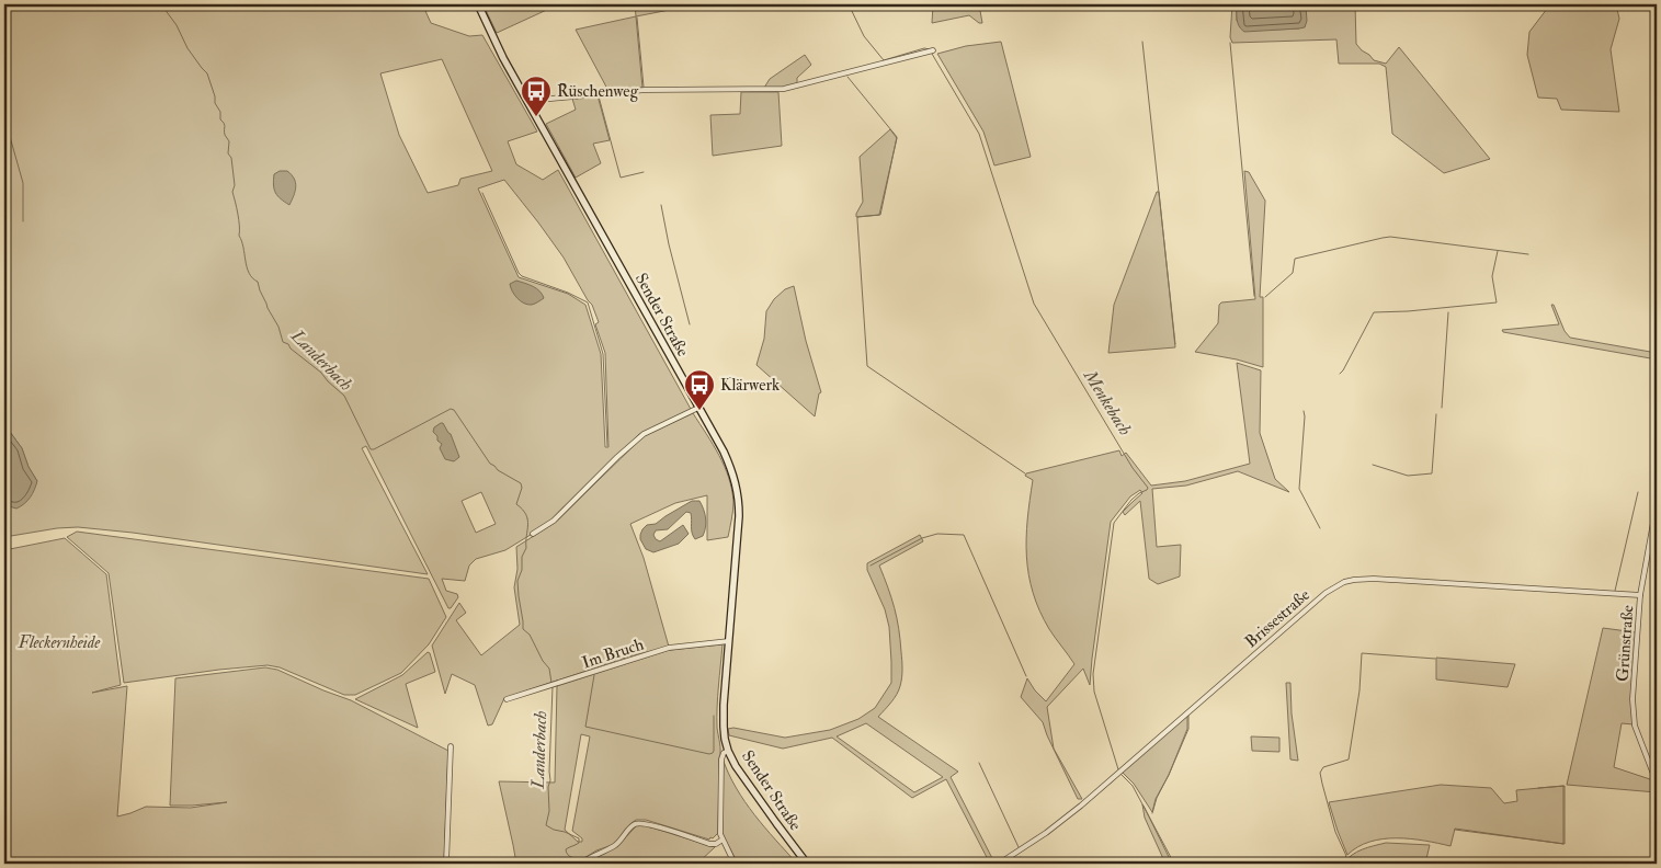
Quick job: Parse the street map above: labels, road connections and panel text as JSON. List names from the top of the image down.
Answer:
{
  "streets": {
    "main road": ["Sender Straße"],
    "street": ["Brissestraße", "Grünstraße", "Im Bruch"]
  },
  "crossings": [
    ["Sender Straße", "Im Bruch"],
    ["Brissestraße", "Grünstraße"]
  ],
  "water": ["Landerbach", "Menkebach"],
  "parks": ["Fleckernheide"],
  "places": {
    "bus stop": ["Rüschenweg", "Klärwerk"]
  }
}
